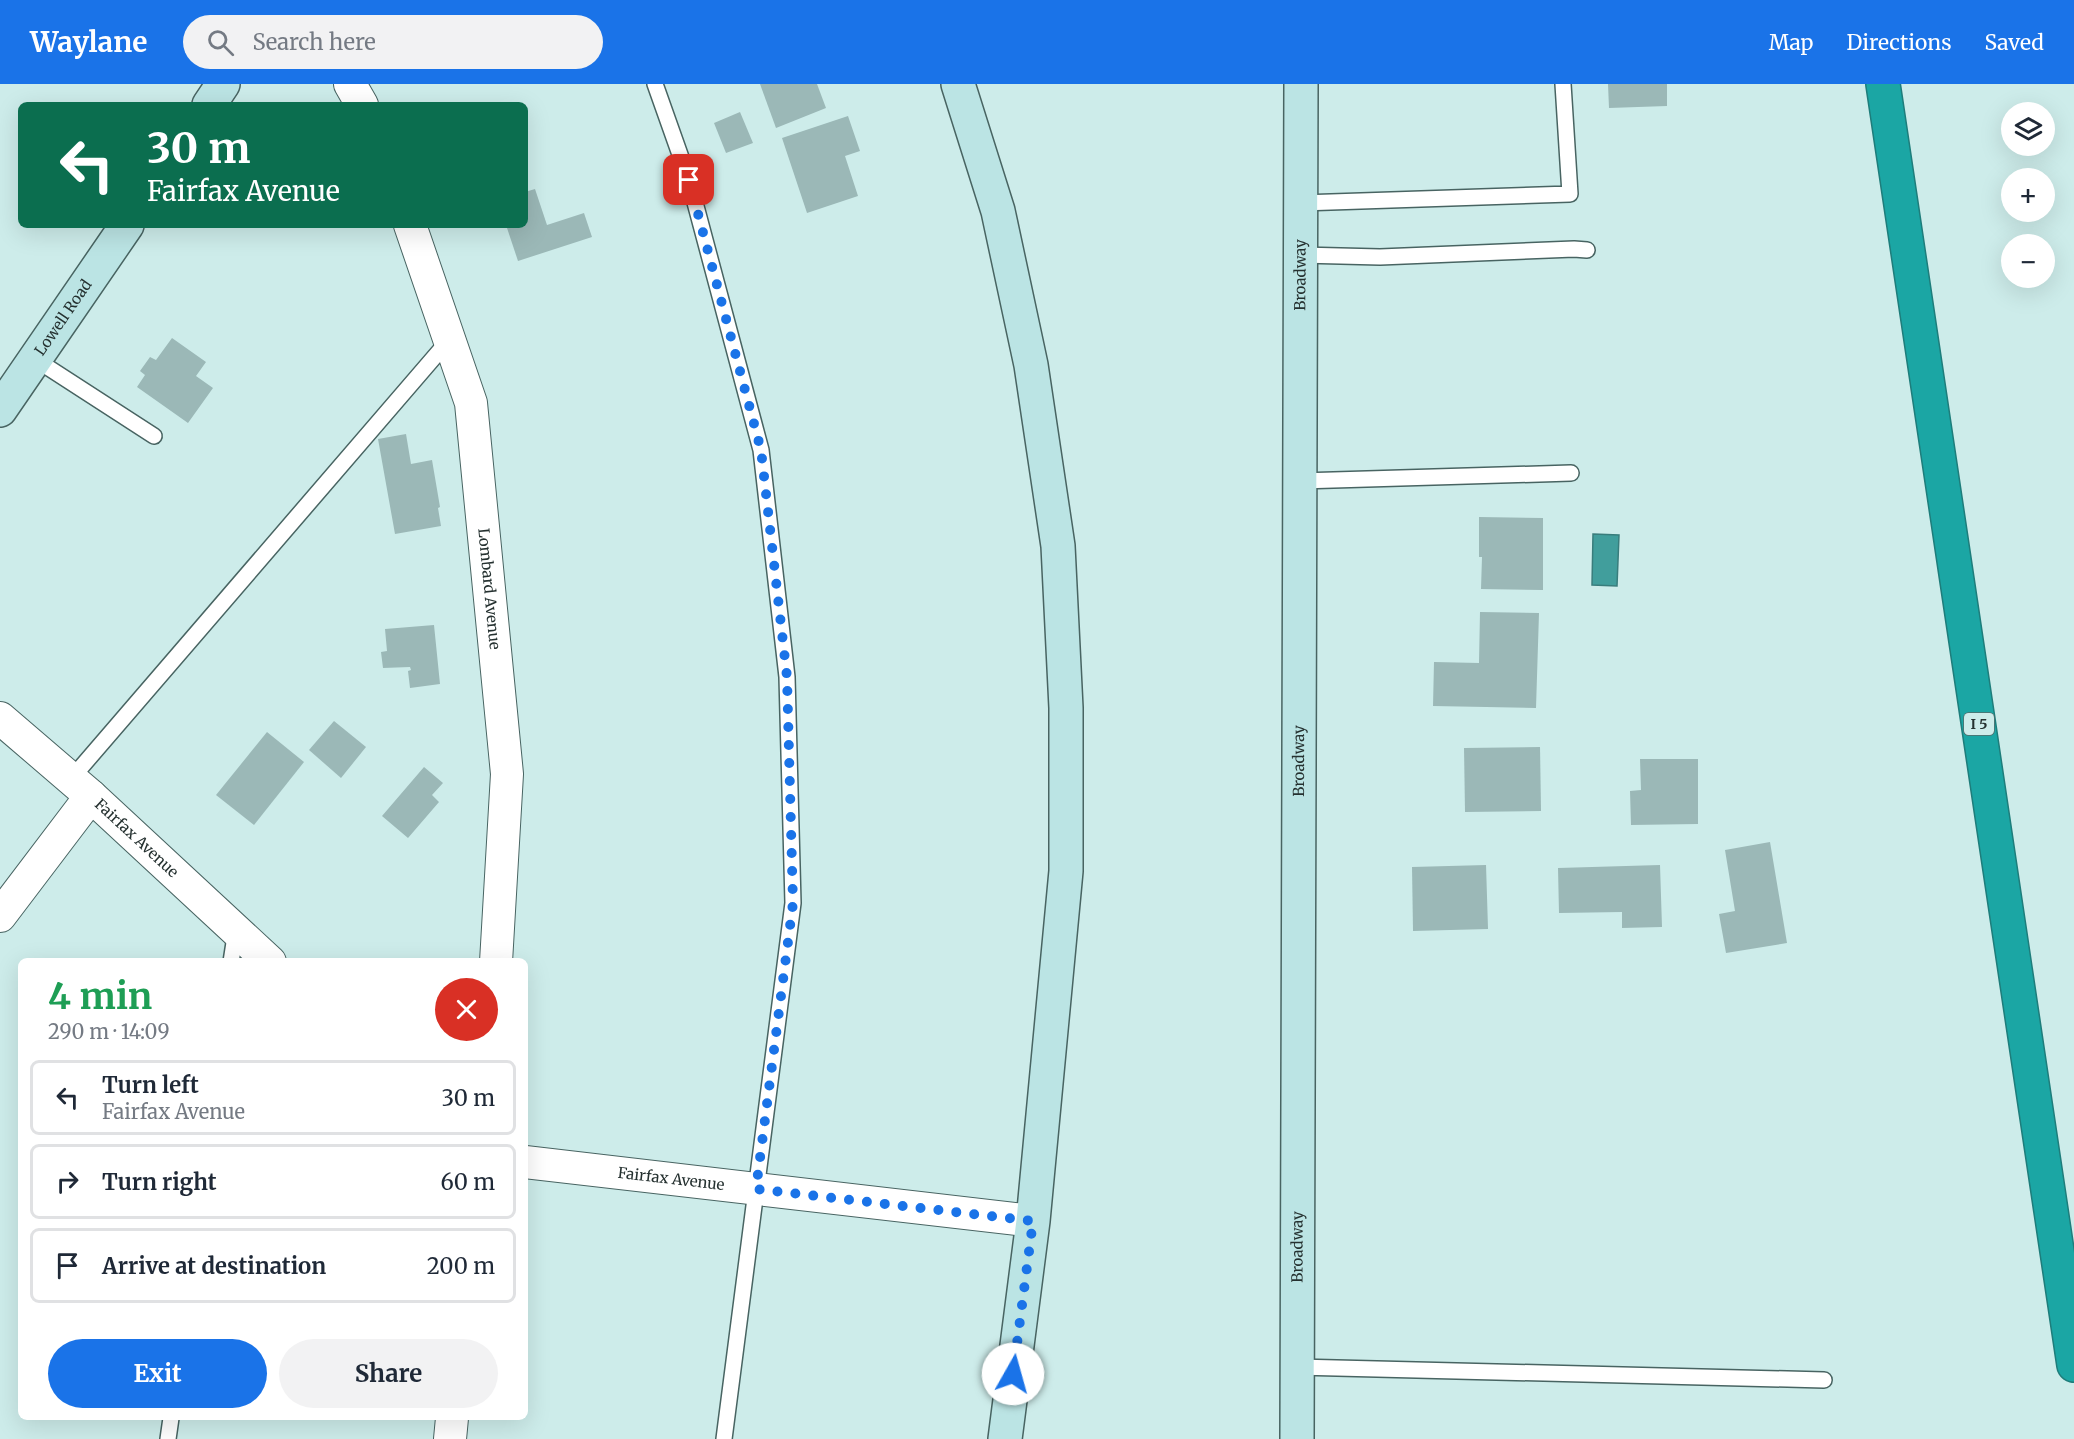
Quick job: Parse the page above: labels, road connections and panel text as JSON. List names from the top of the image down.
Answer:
{
  "streets": {
    "highway": ["I 5"],
    "street": [
      "Broadway",
      "Lowell Road",
      "Lombard Avenue",
      "Fairfax Avenue"
    ]
  },
  "page": {
    "header": "Waylane",
    "search": "Search here",
    "nav": ["Map", "Directions", "Saved"],
    "map_buttons": ["+", "−"],
    "turn": ["30 m", "Fairfax Avenue"],
    "heading": ["4 min", "290 m · 14:09"],
    "list": [
      {
        "name": "Turn left",
        "note": "Fairfax Avenue",
        "value": "30 m"
      },
      {
        "name": "Turn right",
        "value": "60 m"
      },
      {
        "name": "Arrive at destination",
        "value": "200 m"
      }
    ],
    "buttons": ["Exit", "Share"]
  }
}
